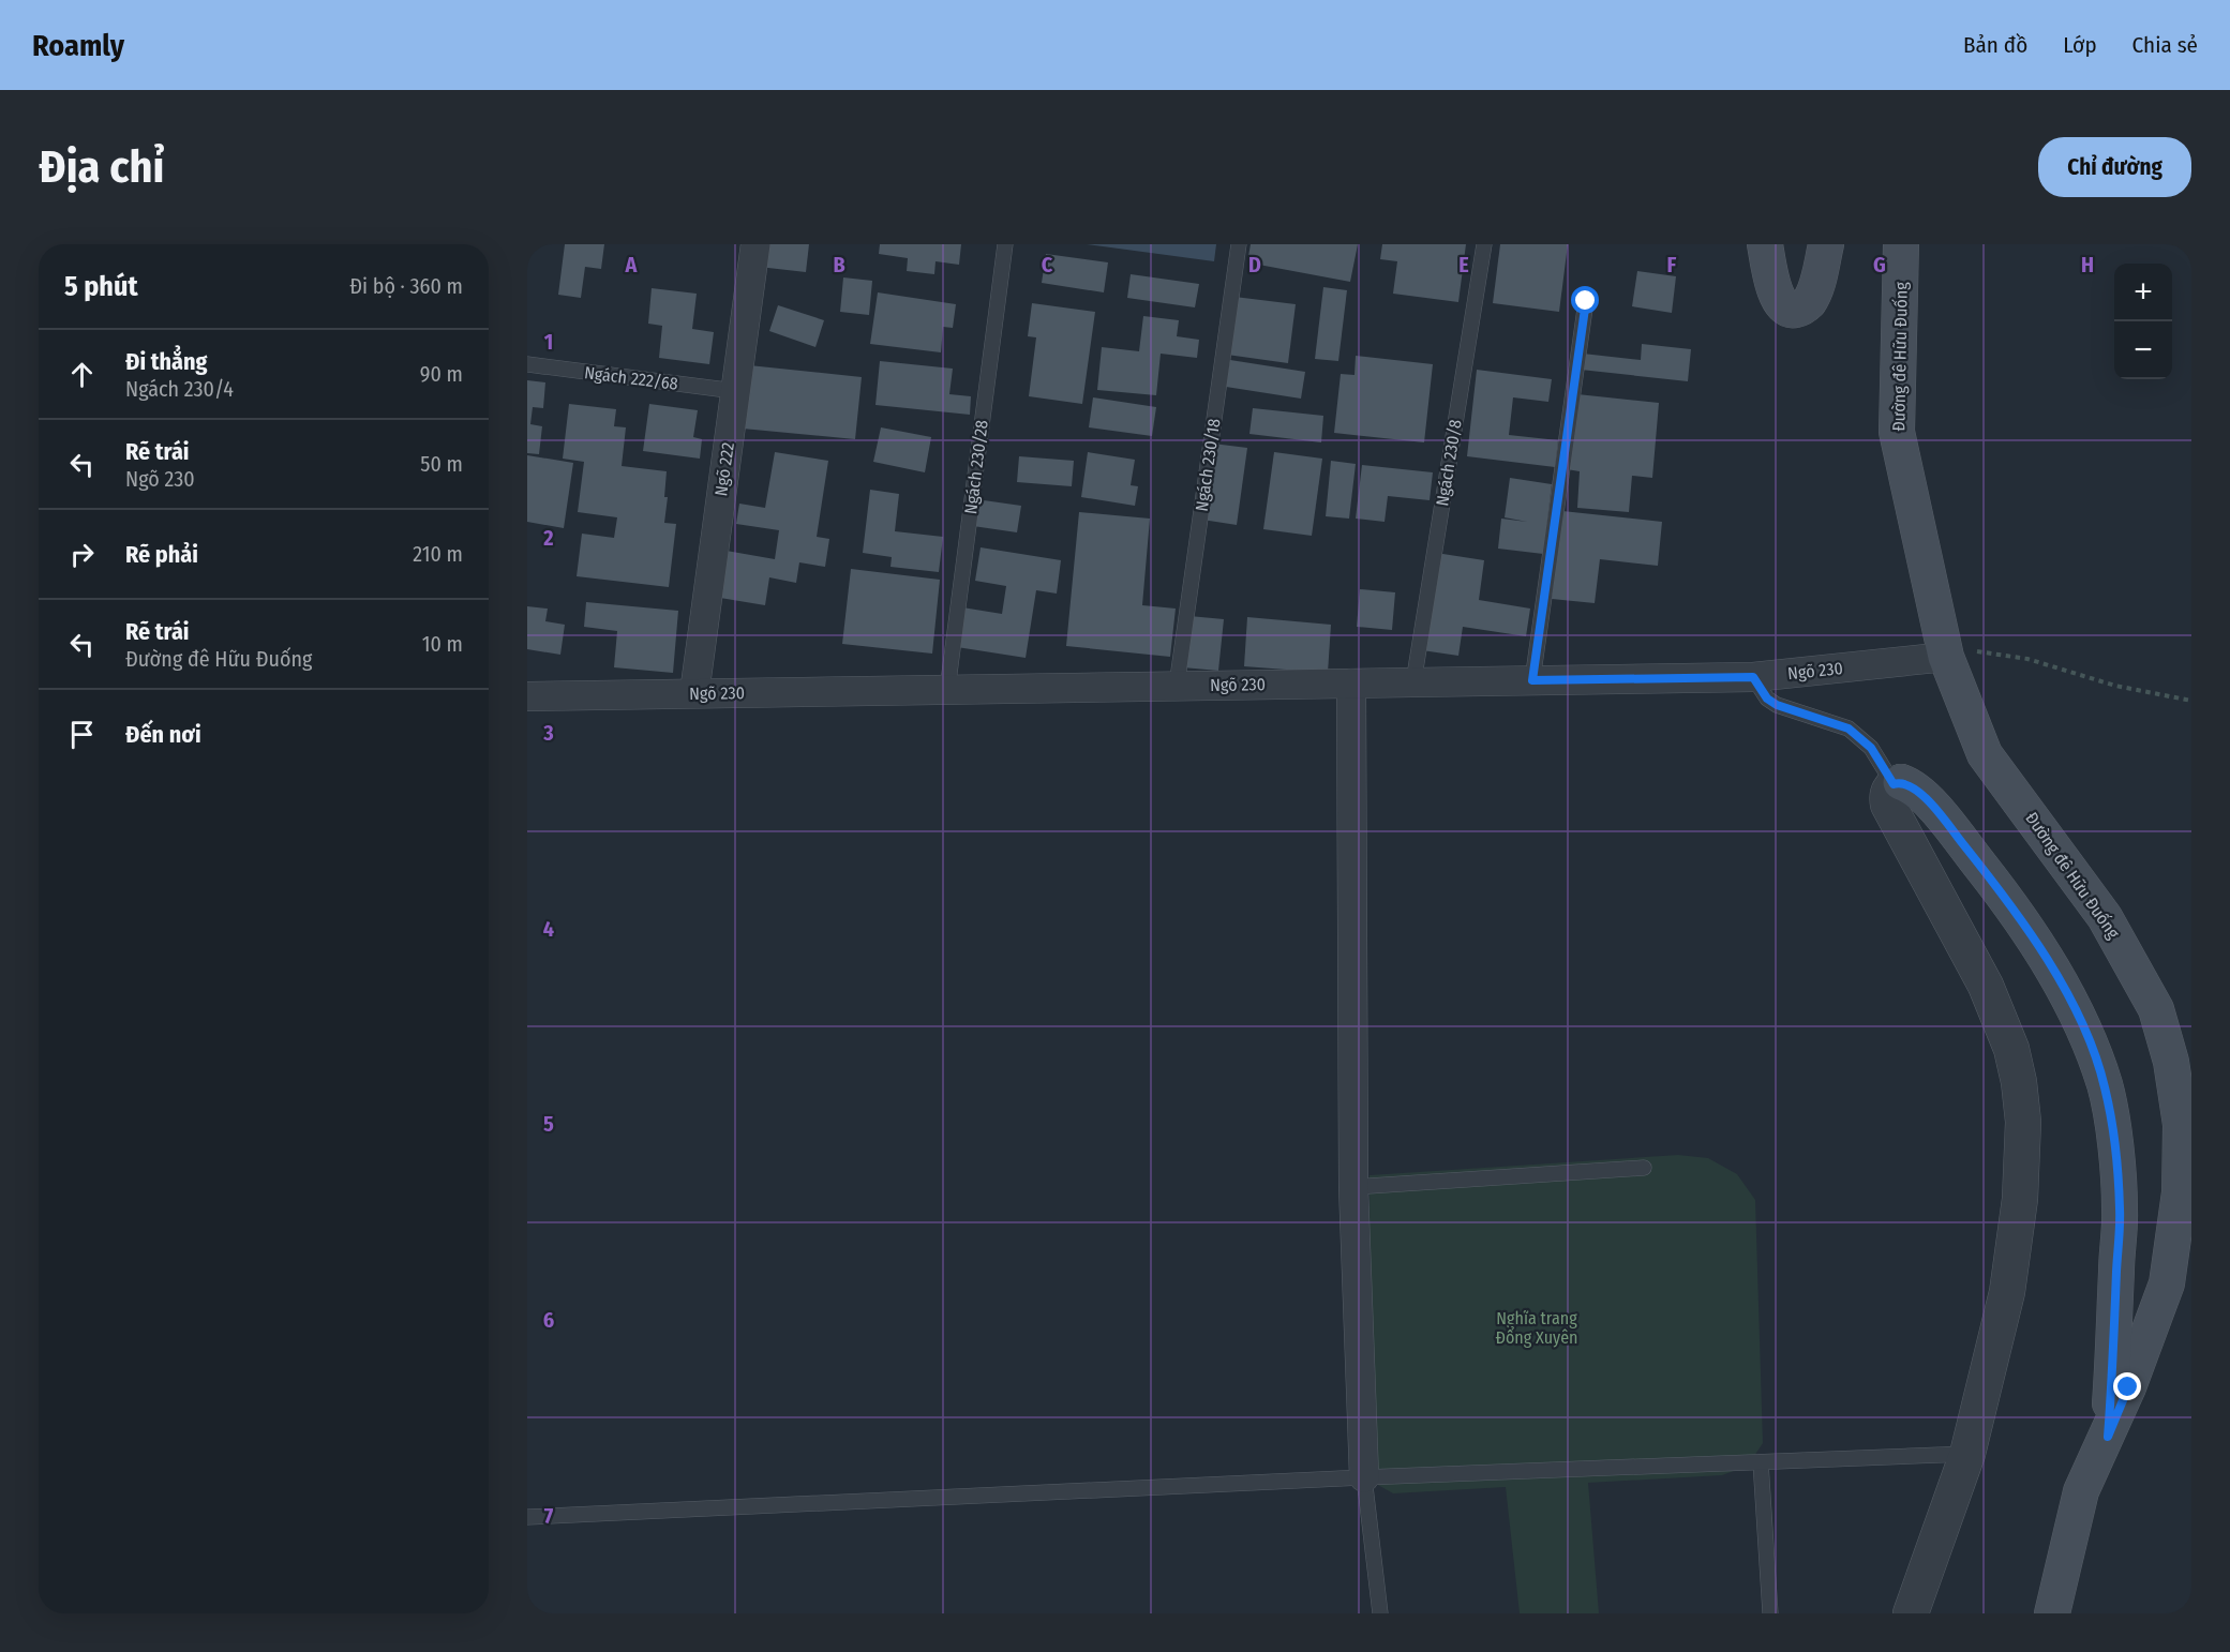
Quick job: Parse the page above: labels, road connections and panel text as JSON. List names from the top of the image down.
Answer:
{
  "streets": {
    "main road": ["Đường đê Hữu Đuống"],
    "street": ["Ngõ 222", "Ngõ 230"],
    "lane": [
      "Ngách 222/68",
      "Ngách 230/8",
      "Ngách 230/18",
      "Ngách 230/28"
    ]
  },
  "crossings": [
    ["Đường đê Hữu Đuống", "Ngõ 230"],
    ["Ngách 222/68", "Ngõ 222"],
    ["Ngách 230/8", "Ngõ 230"],
    ["Ngách 230/18", "Ngõ 230"],
    ["Ngách 230/28", "Ngõ 230"],
    ["Ngõ 222", "Ngõ 230"]
  ],
  "parks": ["Nghĩa trang Đổng Xuyên"],
  "page": {
    "header": "Roamly",
    "nav": ["Bản đồ", "Lớp", "Chia sẻ"],
    "buttons": "Chỉ đường",
    "title": "Địa chỉ",
    "heading": ["5 phút", "Đi bộ · 360 m"],
    "map_buttons": ["+", "−"],
    "list": [
      ["Đi thẳng", "Ngách 230/4", "90 m"],
      ["Rẽ trái", "Ngõ 230", "50 m"],
      ["Rẽ phải", "210 m"],
      ["Rẽ trái", "Đường đê Hữu Đuống", "10 m"],
      "Đến nơi"
    ]
  },
  "grid": {
    "columns": [
      "A",
      "B",
      "C",
      "D",
      "E",
      "F",
      "G",
      "H"
    ],
    "rows": [
      "1",
      "2",
      "3",
      "4",
      "5",
      "6",
      "7"
    ]
  }
}
